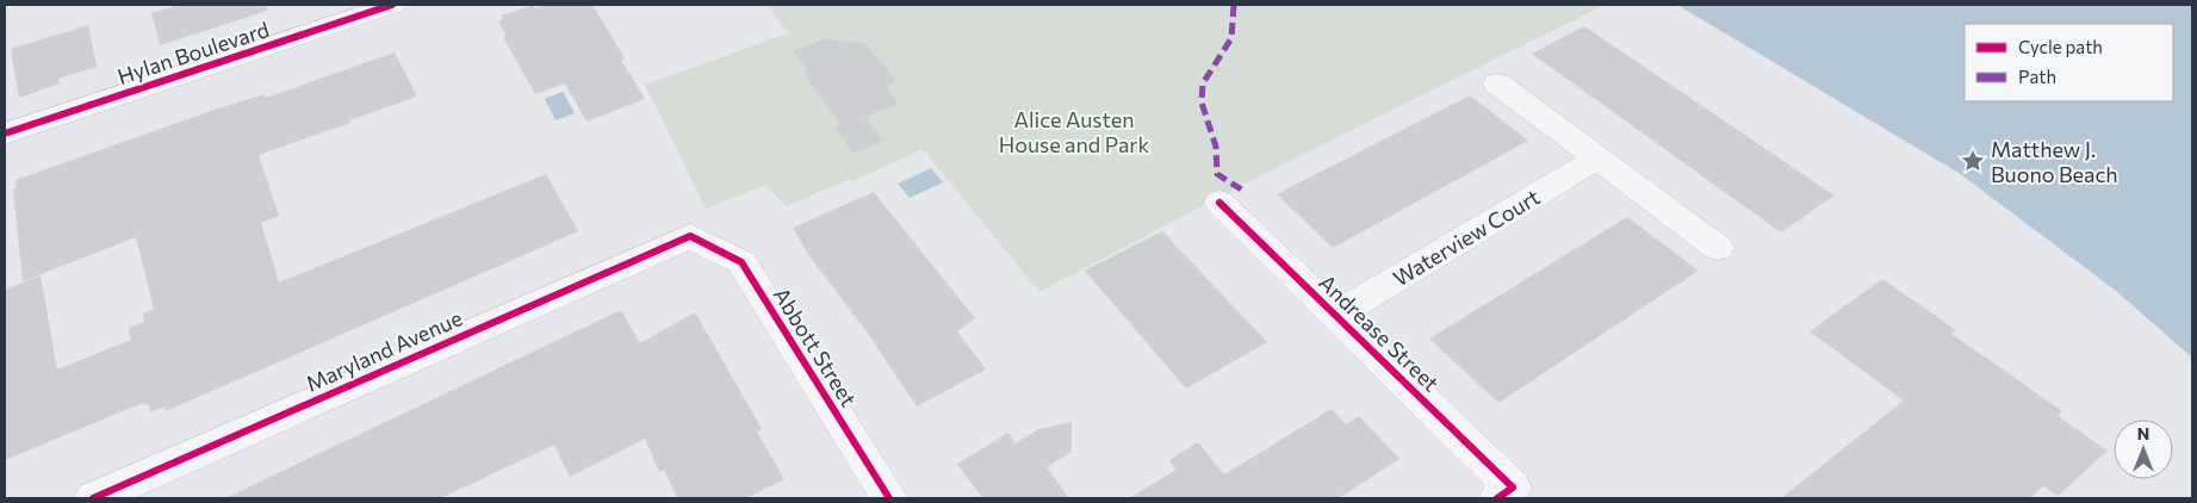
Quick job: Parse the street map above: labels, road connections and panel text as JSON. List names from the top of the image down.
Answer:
{
  "streets": {
    "street": [
      "Hylan Boulevard",
      "Waterview Court",
      "Andrease Street",
      "Abbott Street",
      "Maryland Avenue"
    ]
  },
  "crossings": [
    ["Waterview Court", "Andrease Street"],
    ["Abbott Street", "Maryland Avenue"]
  ],
  "parks": ["Alice Austen House and Park"],
  "places": {
    "place": ["Matthew J. Buono Beach"]
  },
  "legend": ["Cycle path", "Path"],
  "north": "top"
}
